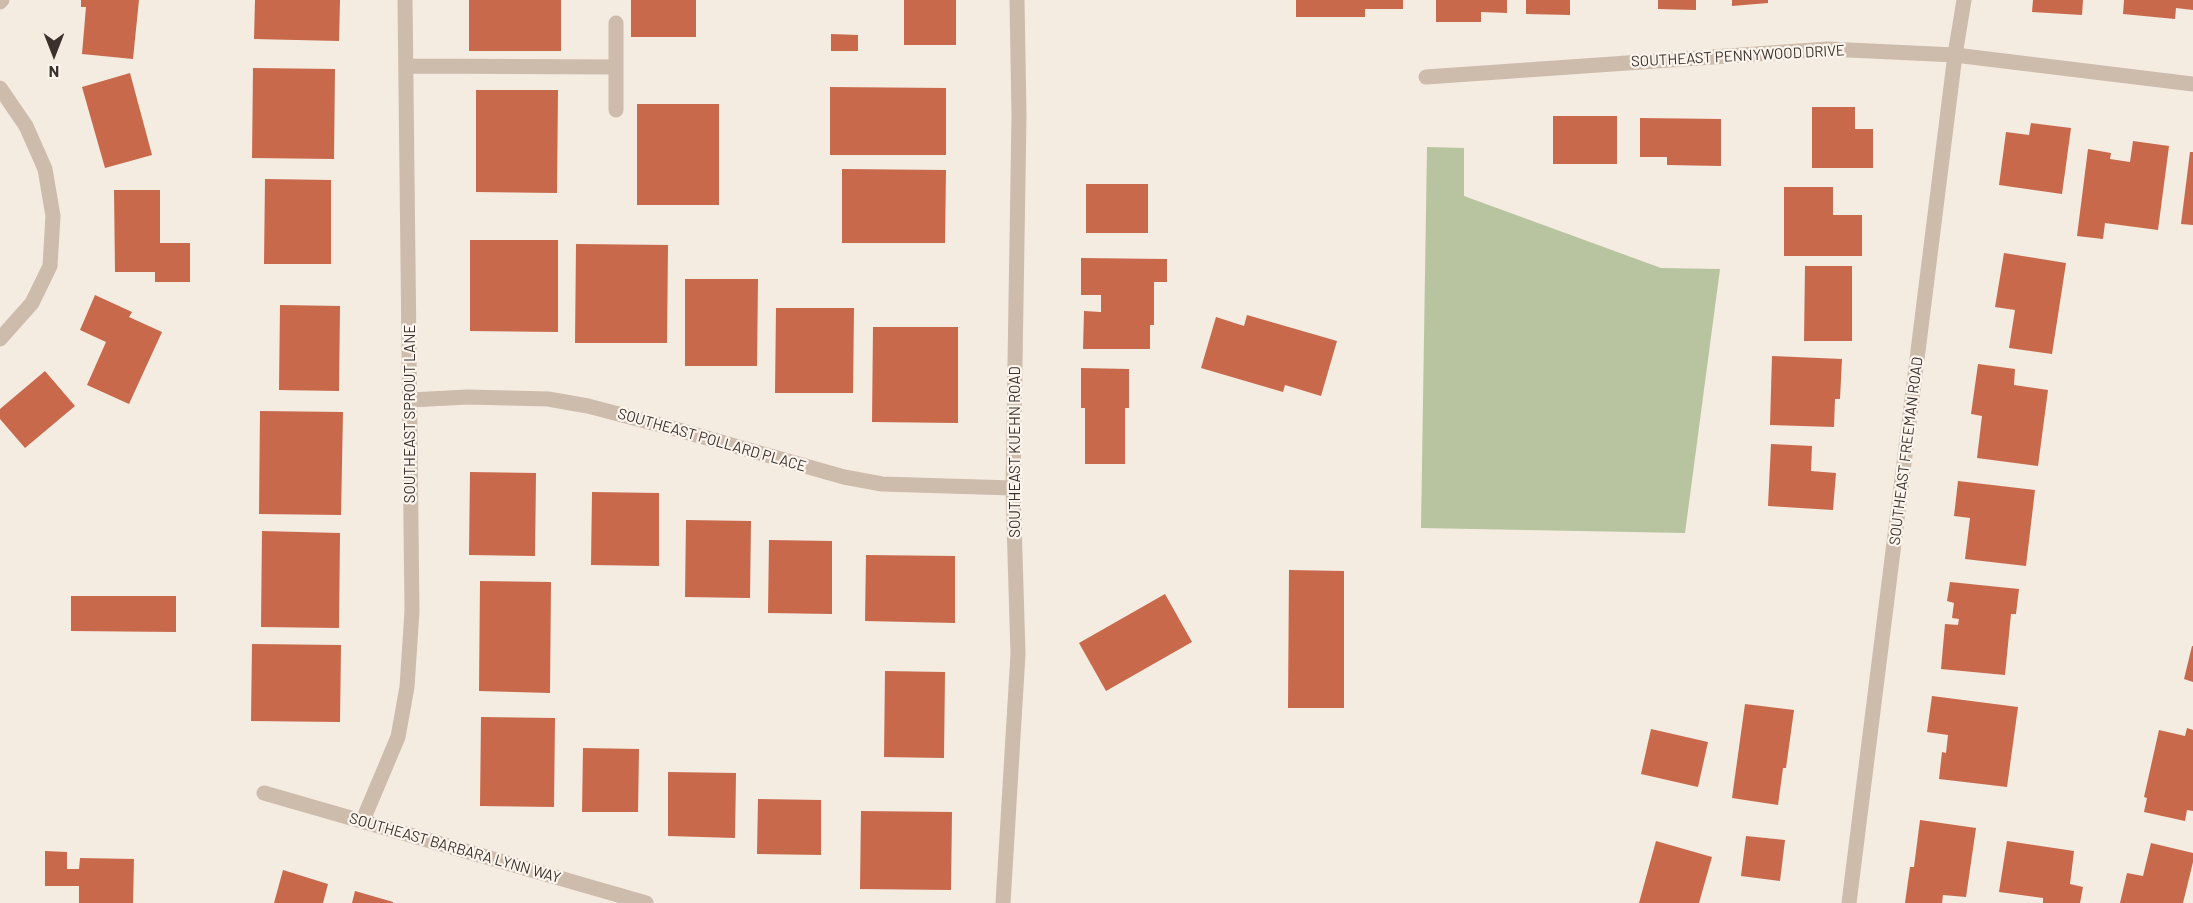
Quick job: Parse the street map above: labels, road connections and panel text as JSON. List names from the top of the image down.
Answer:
{
  "streets": {
    "street": [
      "SOUTHEAST PENNYWOOD DRIVE",
      "SOUTHEAST SPROUT LANE",
      "SOUTHEAST POLLARD PLACE",
      "SOUTHEAST FREEMAN ROAD",
      "SOUTHEAST KUEHN ROAD",
      "SOUTHEAST BARBARA LYNN WAY"
    ]
  },
  "crossings": [
    ["SOUTHEAST PENNYWOOD DRIVE", "SOUTHEAST FREEMAN ROAD"],
    ["SOUTHEAST SPROUT LANE", "SOUTHEAST POLLARD PLACE"],
    ["SOUTHEAST SPROUT LANE", "SOUTHEAST BARBARA LYNN WAY"],
    ["SOUTHEAST POLLARD PLACE", "SOUTHEAST KUEHN ROAD"]
  ],
  "north": "bottom"
}
